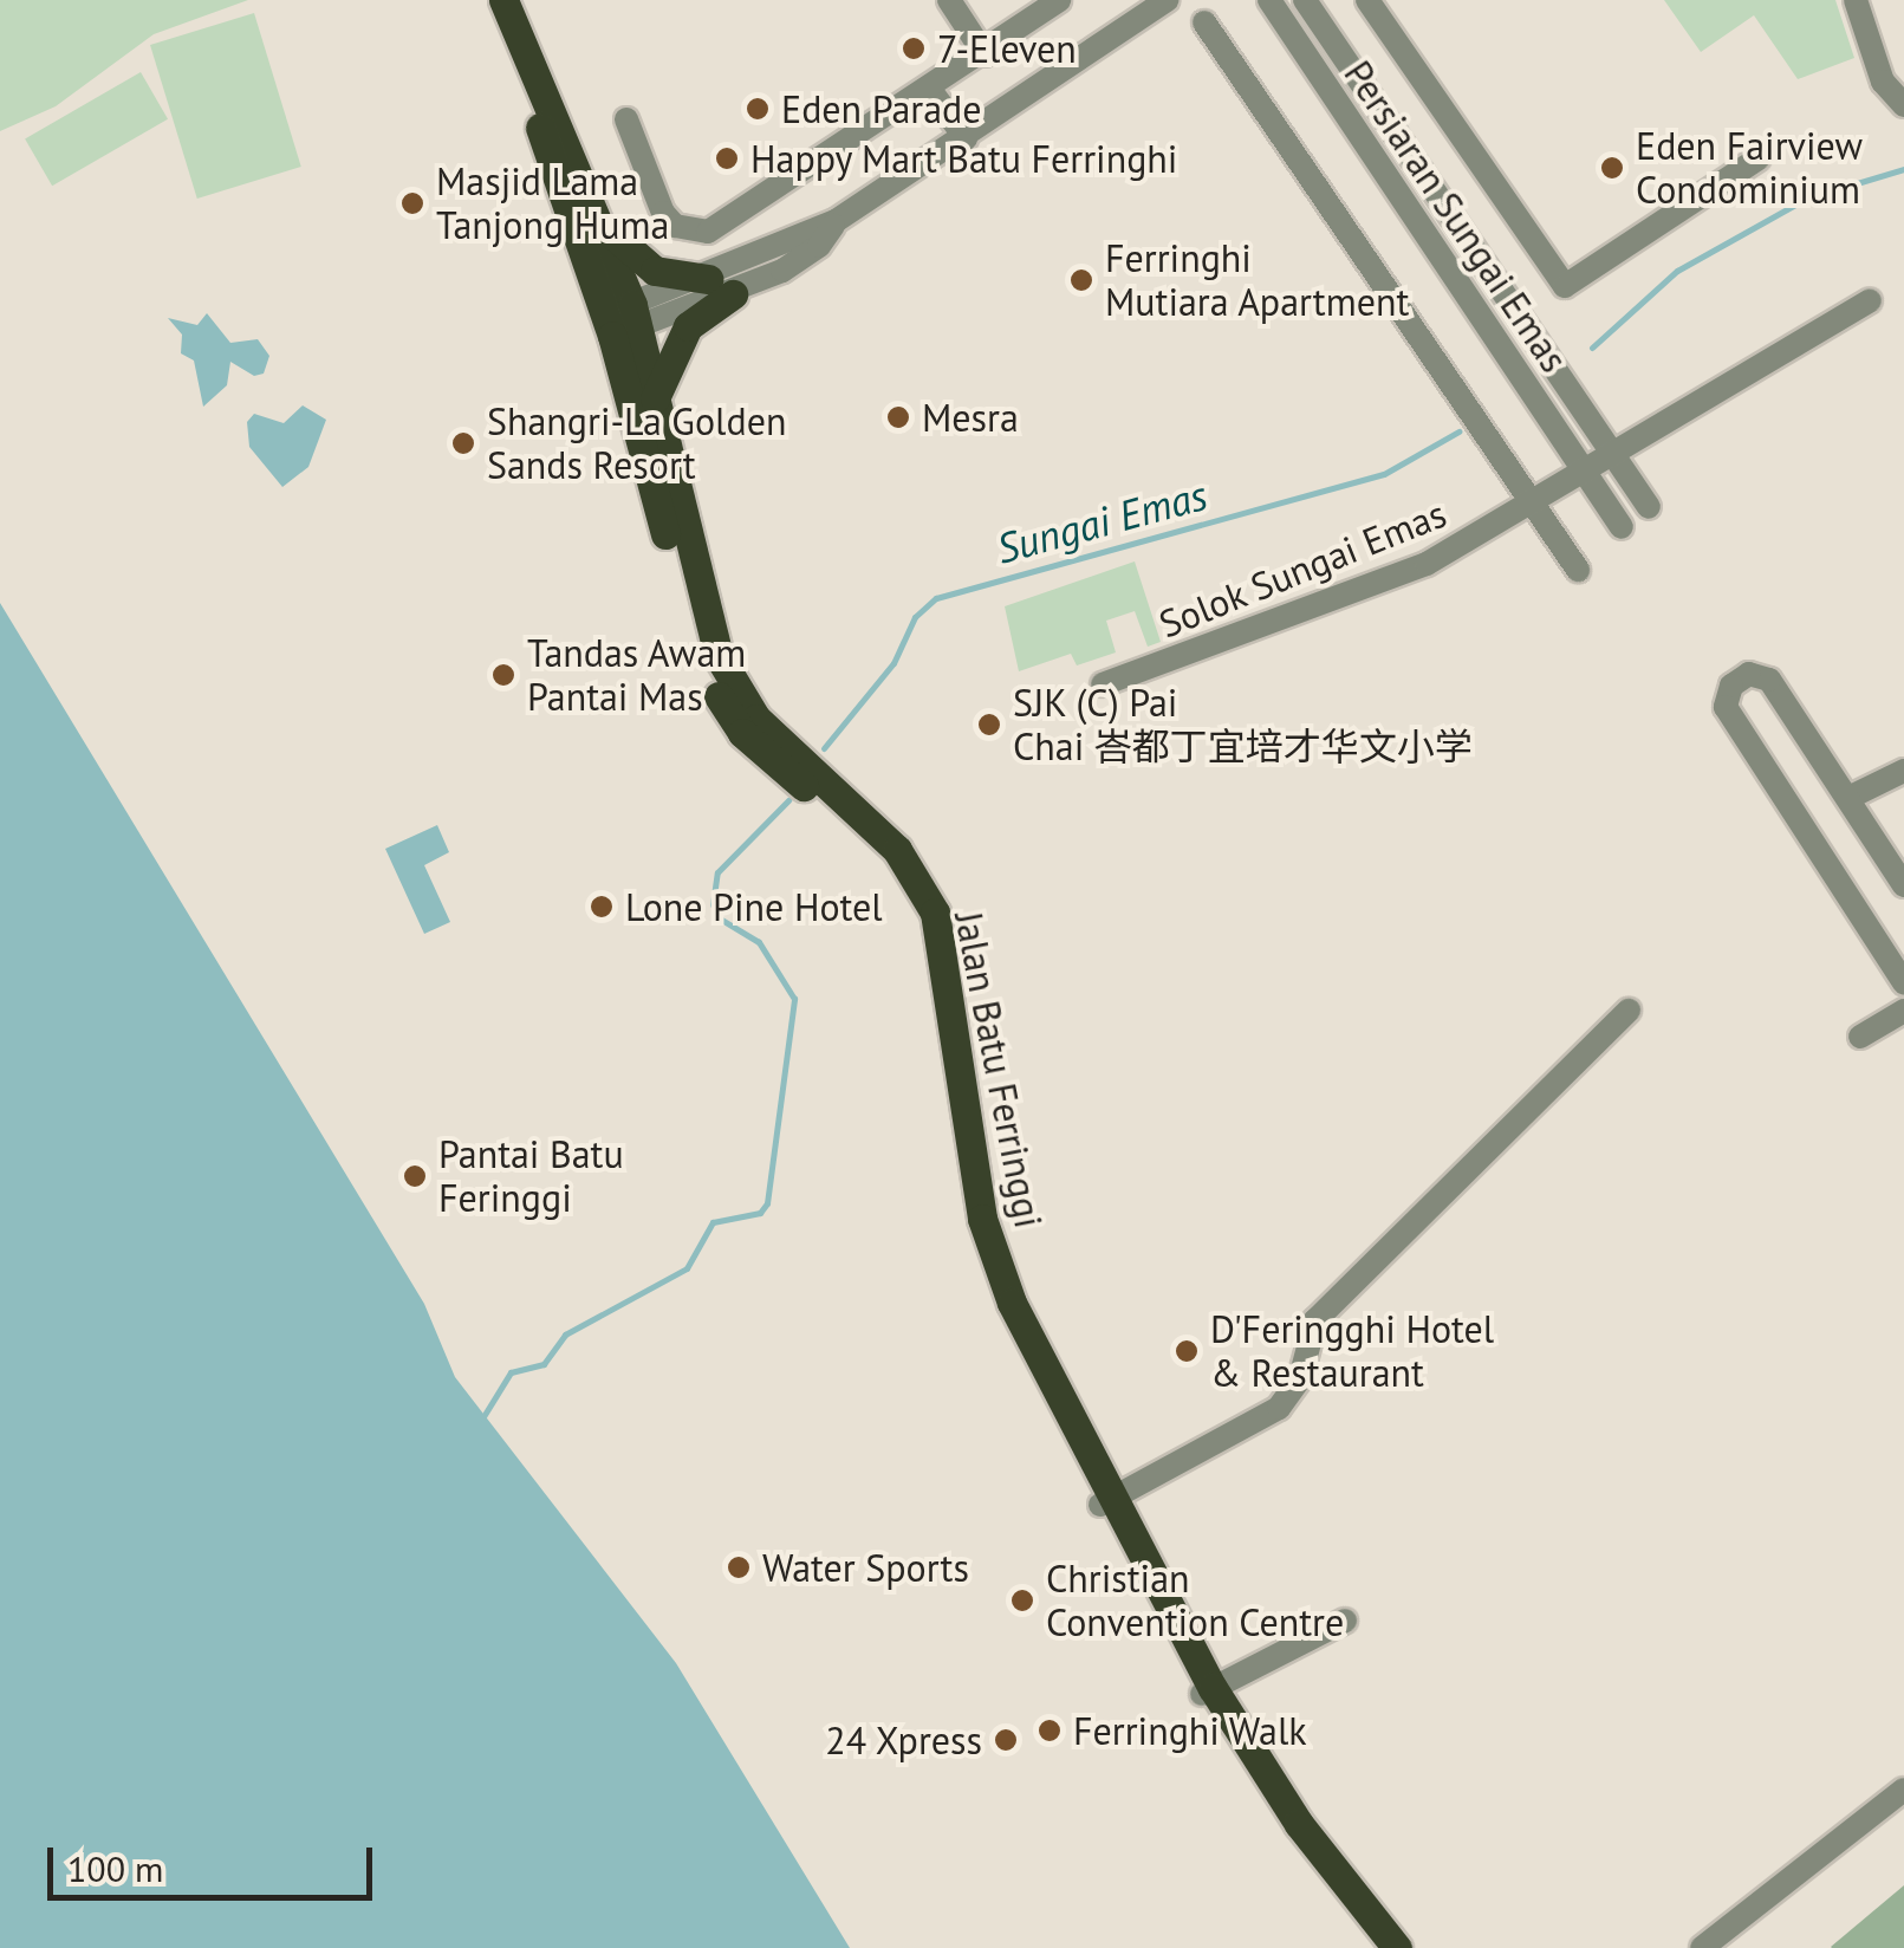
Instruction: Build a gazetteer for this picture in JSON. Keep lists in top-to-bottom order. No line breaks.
{"streets":{"main road":["Jalan Batu Ferringgi"],"street":["Persiaran Sungai Emas","Solok Sungai Emas"]},"crossings":[["Persiaran Sungai Emas","Solok Sungai Emas"]],"water":["Sungai Emas"],"places":["7-Eleven","Eden Parade","Happy Mart Batu Ferringhi","Eden Fairview Condominium","Masjid Lama Tanjong Huma","Ferringhi Mutiara Apartment","Mesra","Shangri-La Golden Sands Resort","Tandas Awam Pantai Mas","SJK (C) Pai Chai 峇都丁宜培才华文小学","Lone Pine Hotel","Pantai Batu Feringgi","D'Feringghi Hotel & Restaurant","Water Sports","Christian Convention Centre","Ferringhi Walk","24 Xpress"],"scale_bar":"100 m"}
